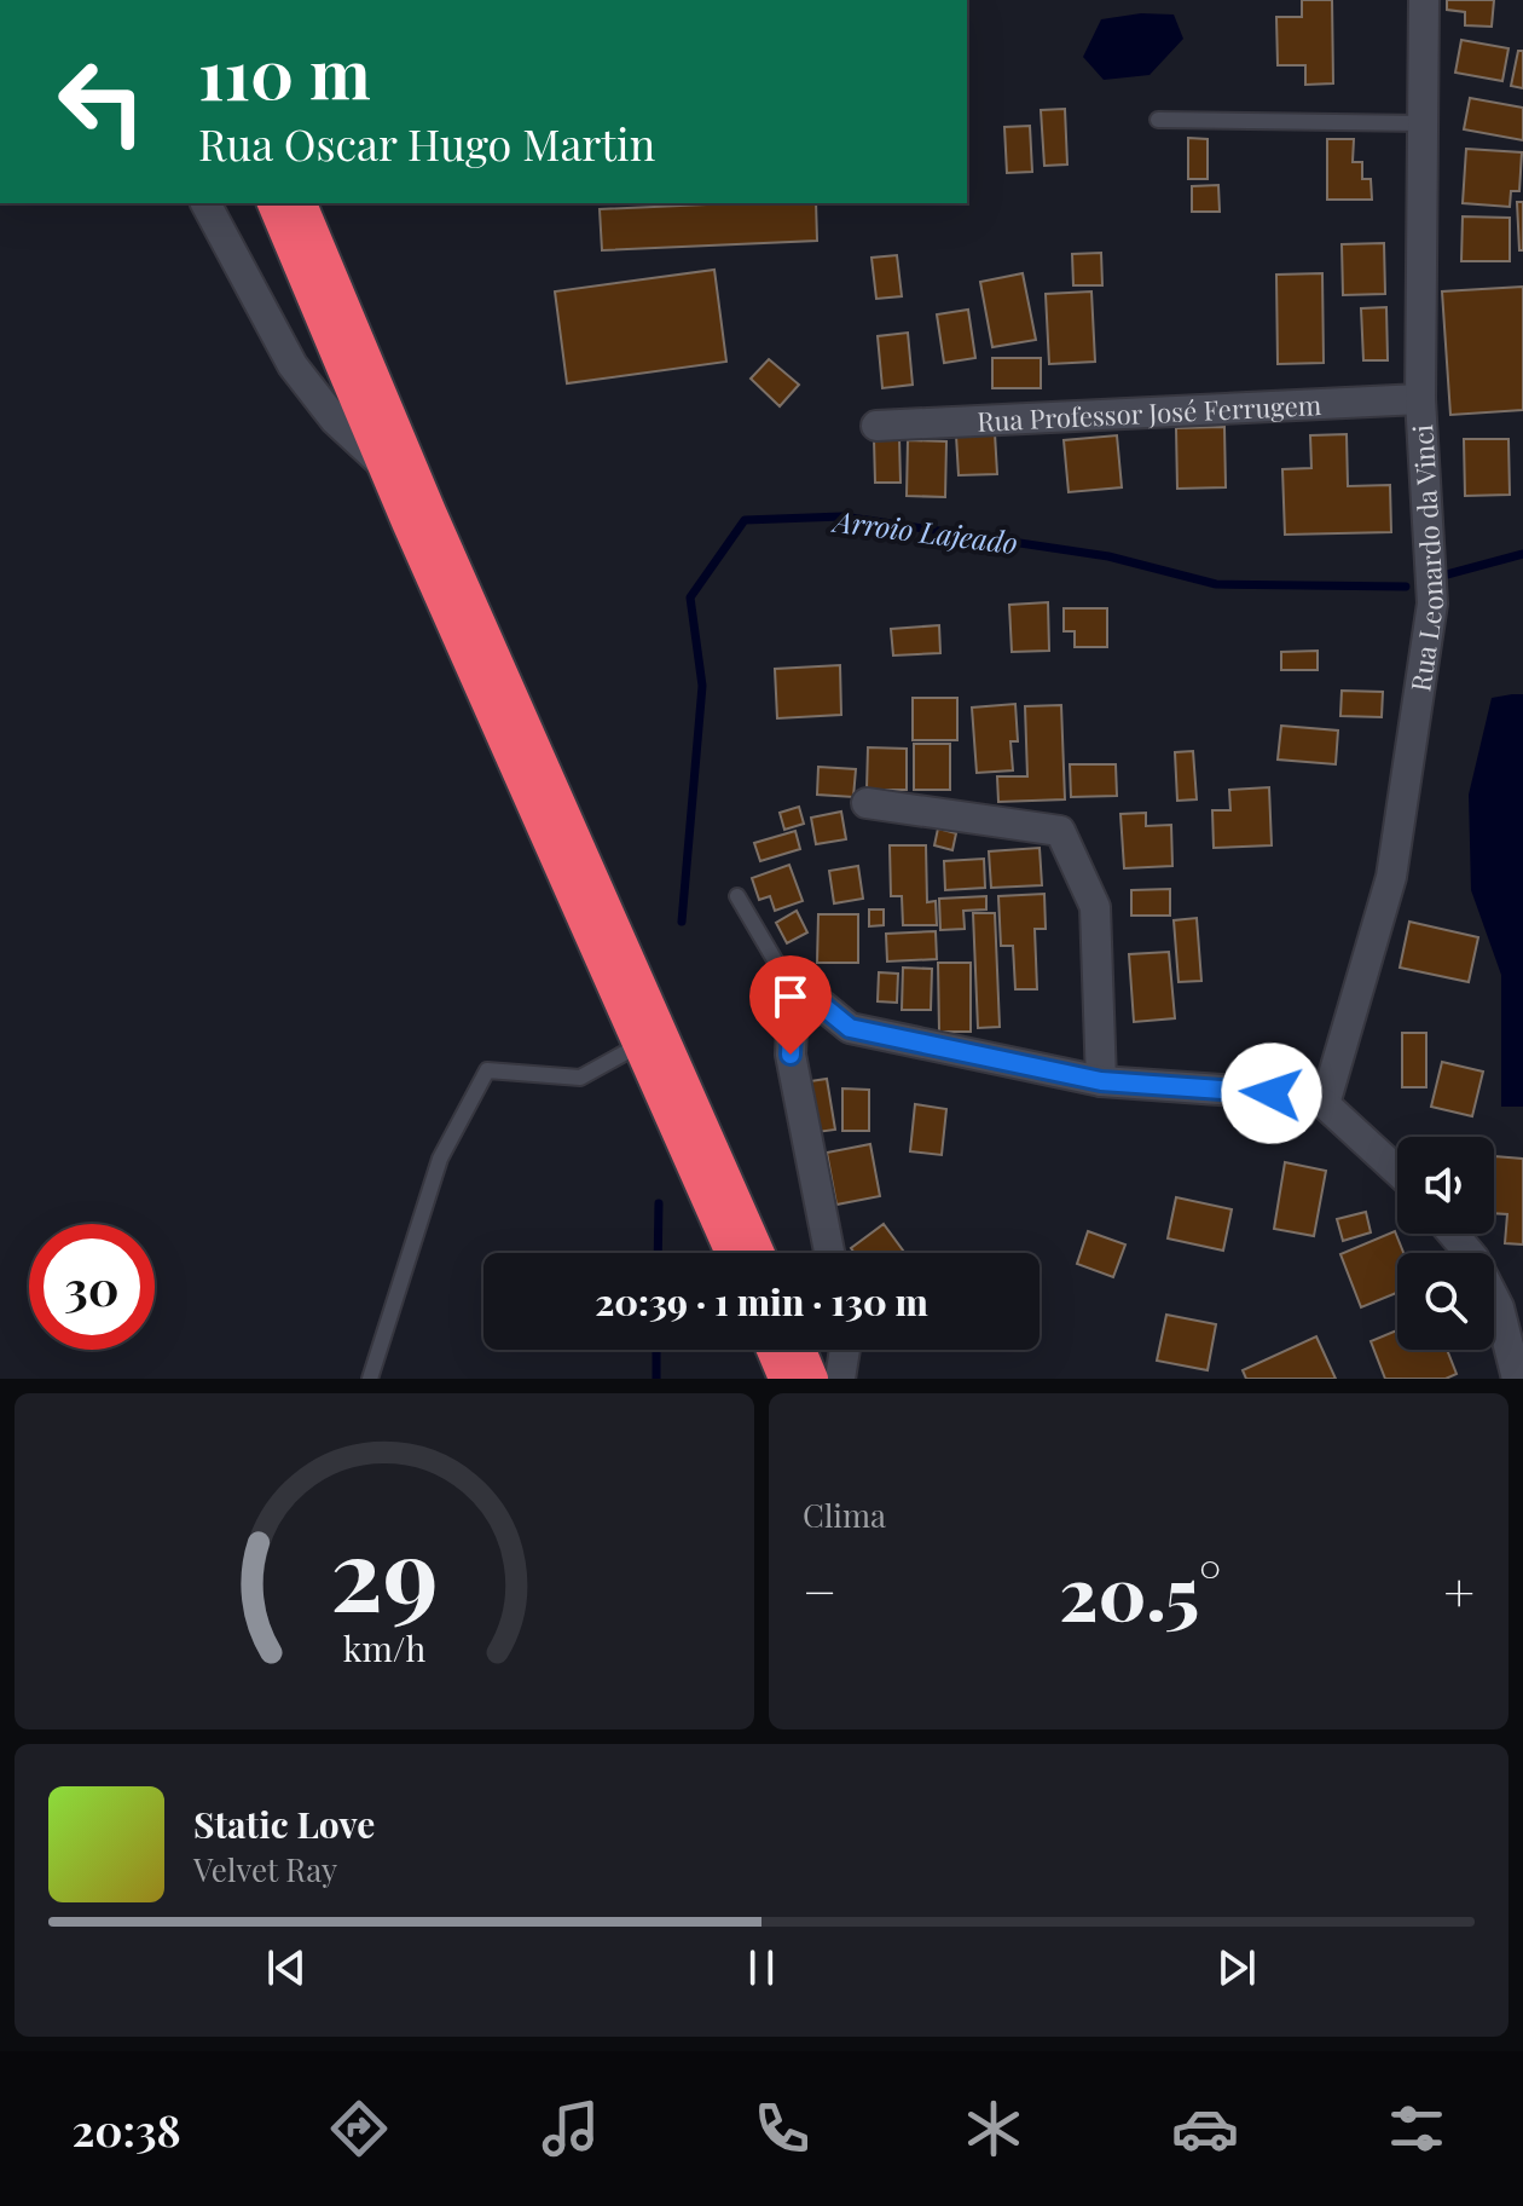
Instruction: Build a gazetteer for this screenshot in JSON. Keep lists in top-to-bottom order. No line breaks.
{"streets":{"street":["Rua Professor José Ferrugem","Rua Leonardo da Vinci"]},"crossings":[["Rua Professor José Ferrugem","Rua Leonardo da Vinci"]],"water":["Arroio Lajeado"],"page":{"turn":["110 m","Rua Oscar Hugo Martin"],"limit":"30","trip":"20:39 · 1 min · 130 m","tile":"Clima","heat":["−","20.5°","+"],"song":["Static Love","Velvet Ray"],"tabs":"20:38","gauge":["29","km/h"]}}
